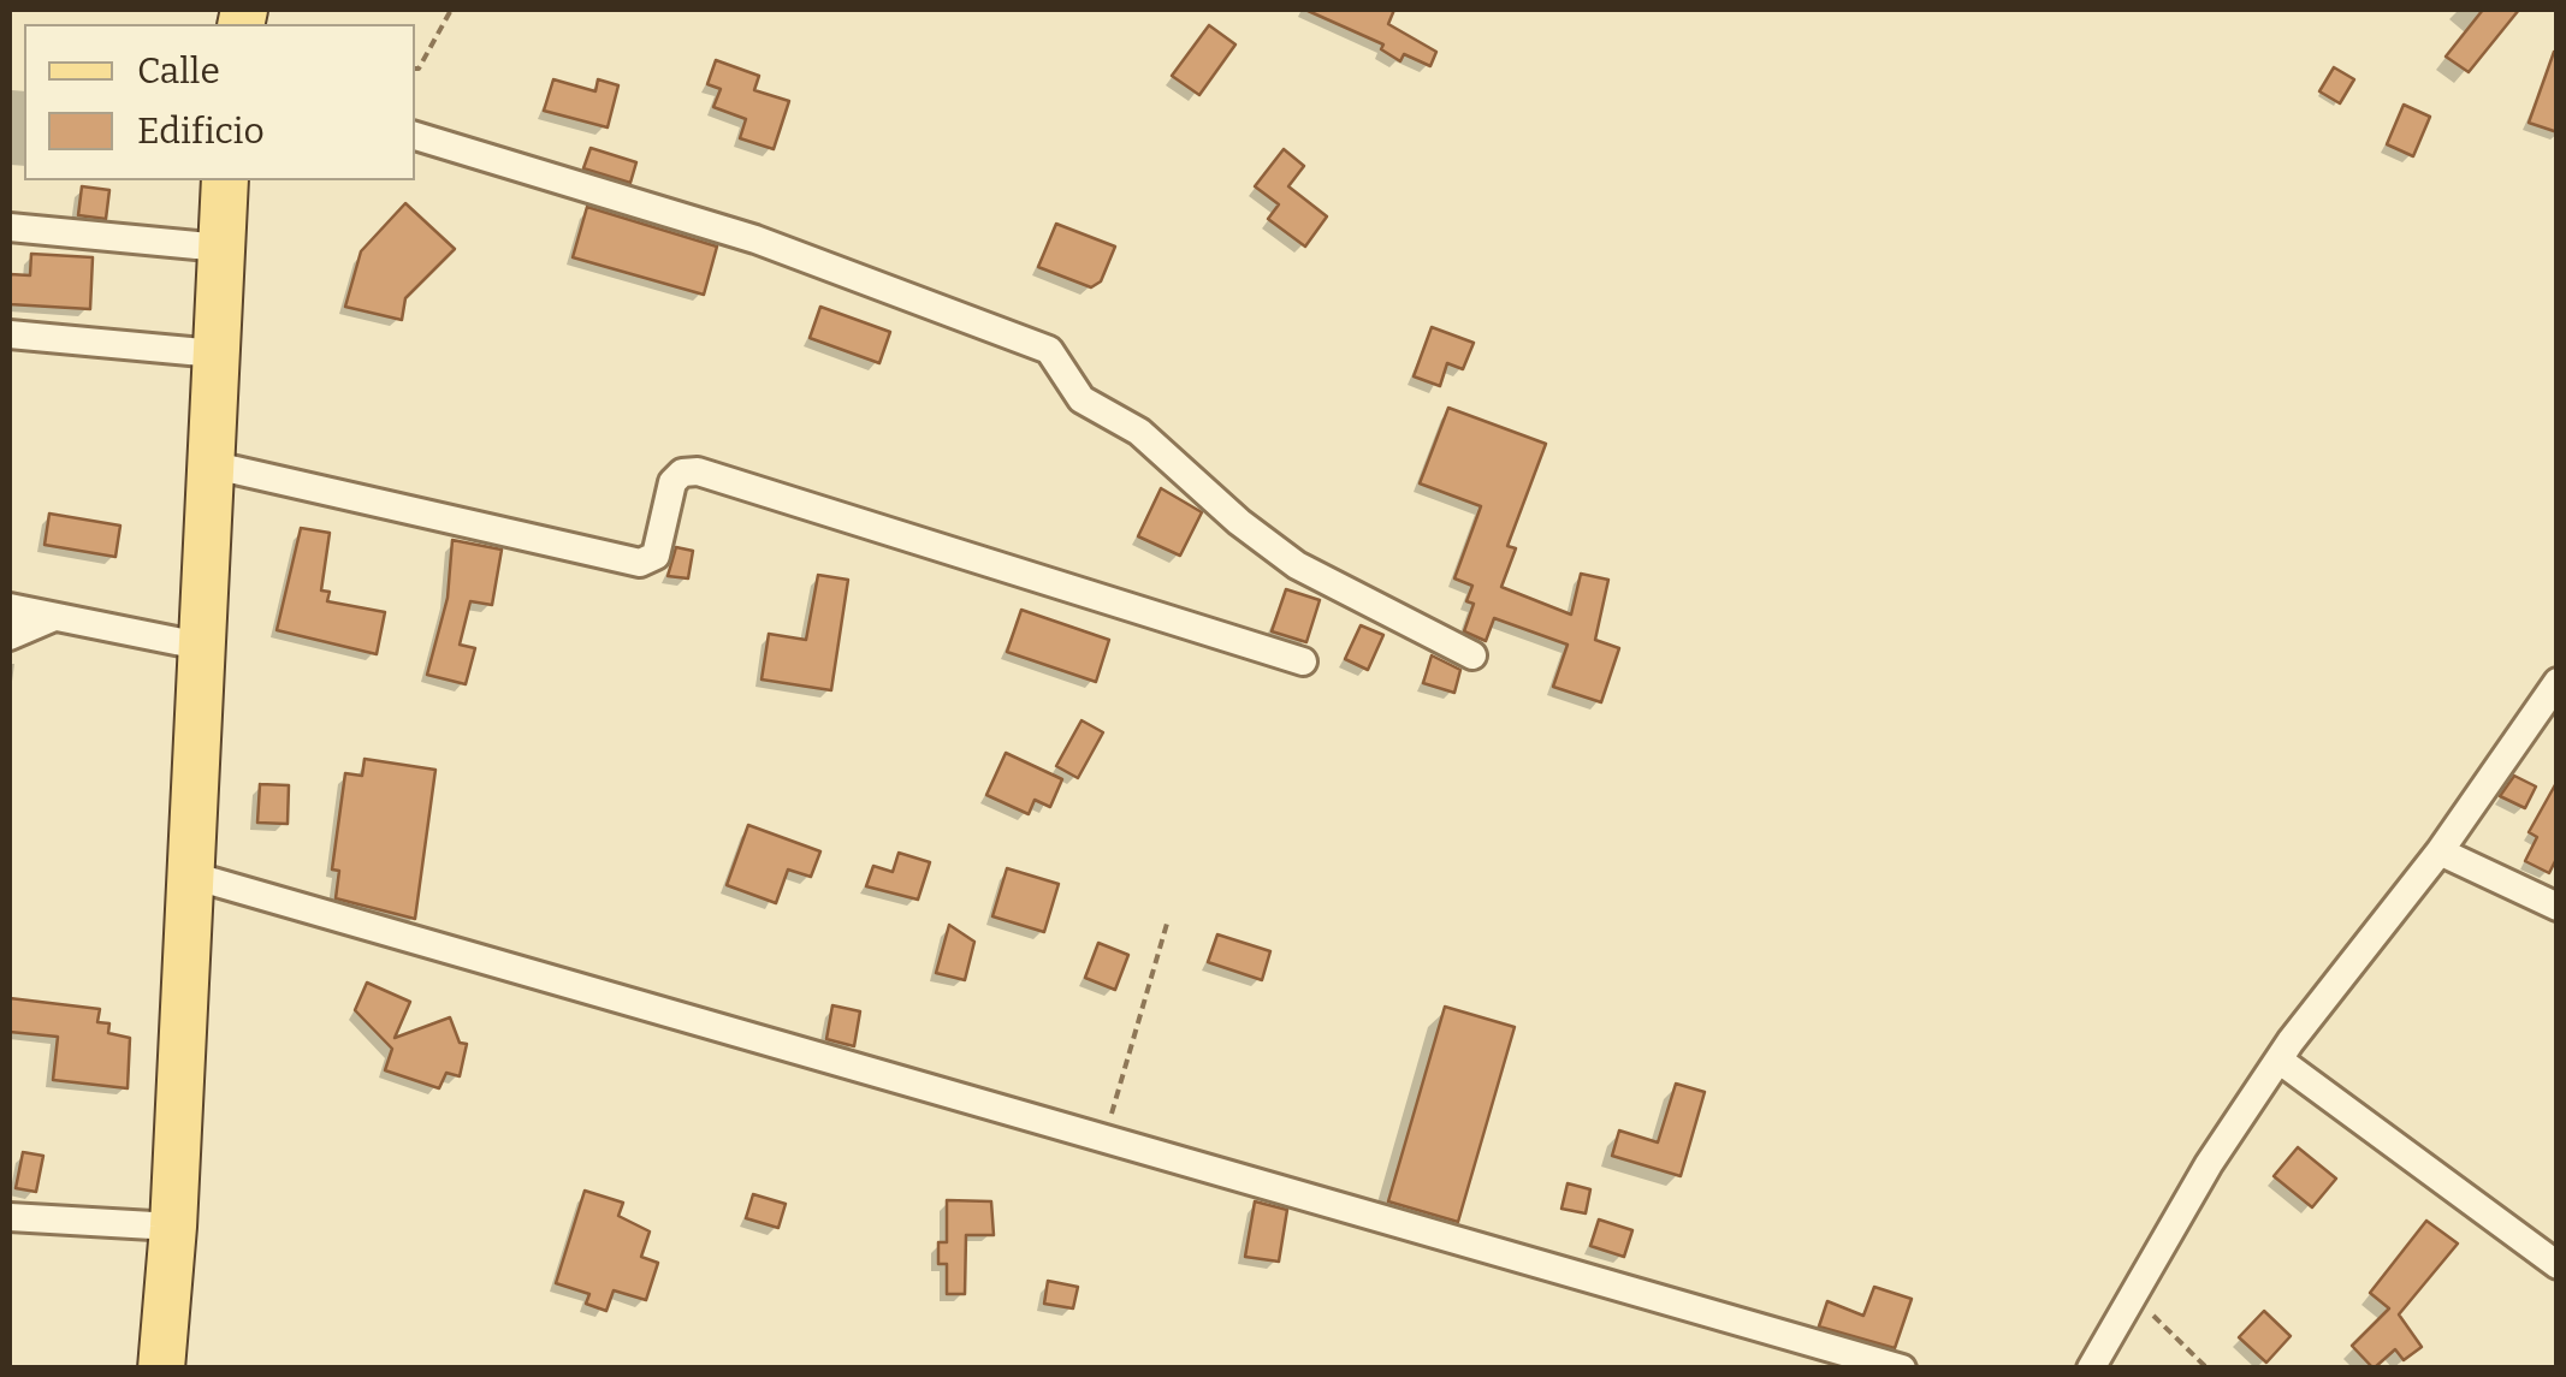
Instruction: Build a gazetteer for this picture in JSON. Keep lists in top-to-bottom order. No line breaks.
{"legend":["Calle","Edificio"]}
